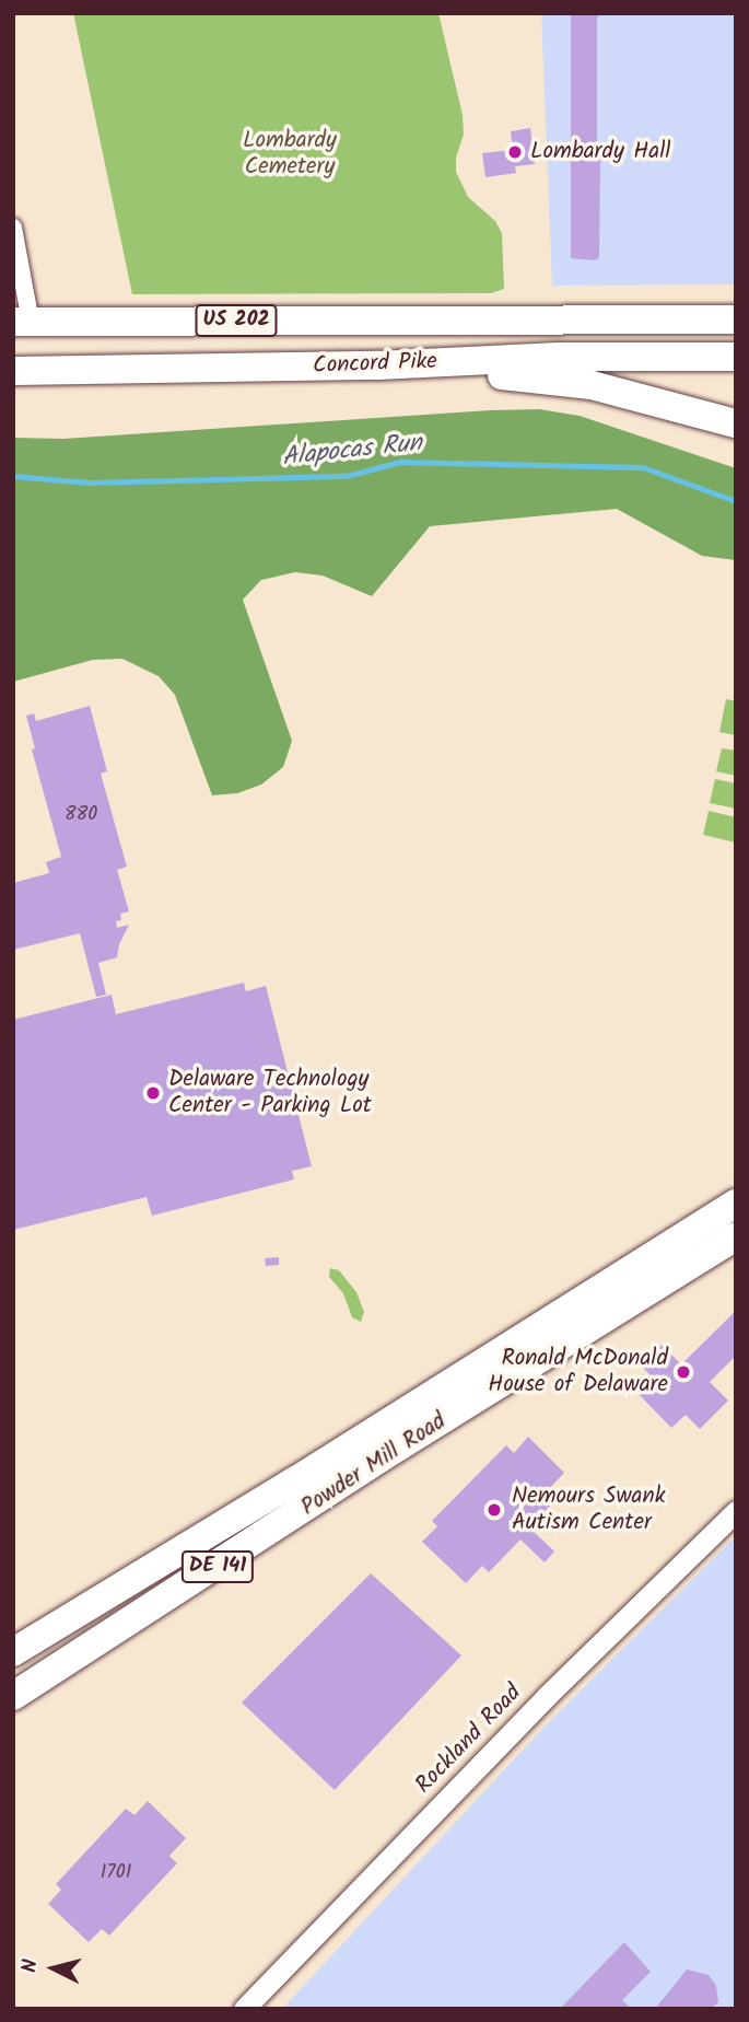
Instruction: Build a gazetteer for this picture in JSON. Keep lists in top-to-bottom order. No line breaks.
{"streets":{"highway":["US 202","Concord Pike","Powder Mill Road","DE 141"],"street":["Rockland Road"]},"water":["Alapocas Run"],"parks":["Lombardy Cemetery"],"places":["Lombardy Hall","Delaware Technology Center - Parking Lot","Ronald McDonald House of Delaware","Nemours Swank Autism Center"],"house_numbers":["880","1701"],"north":"left"}
